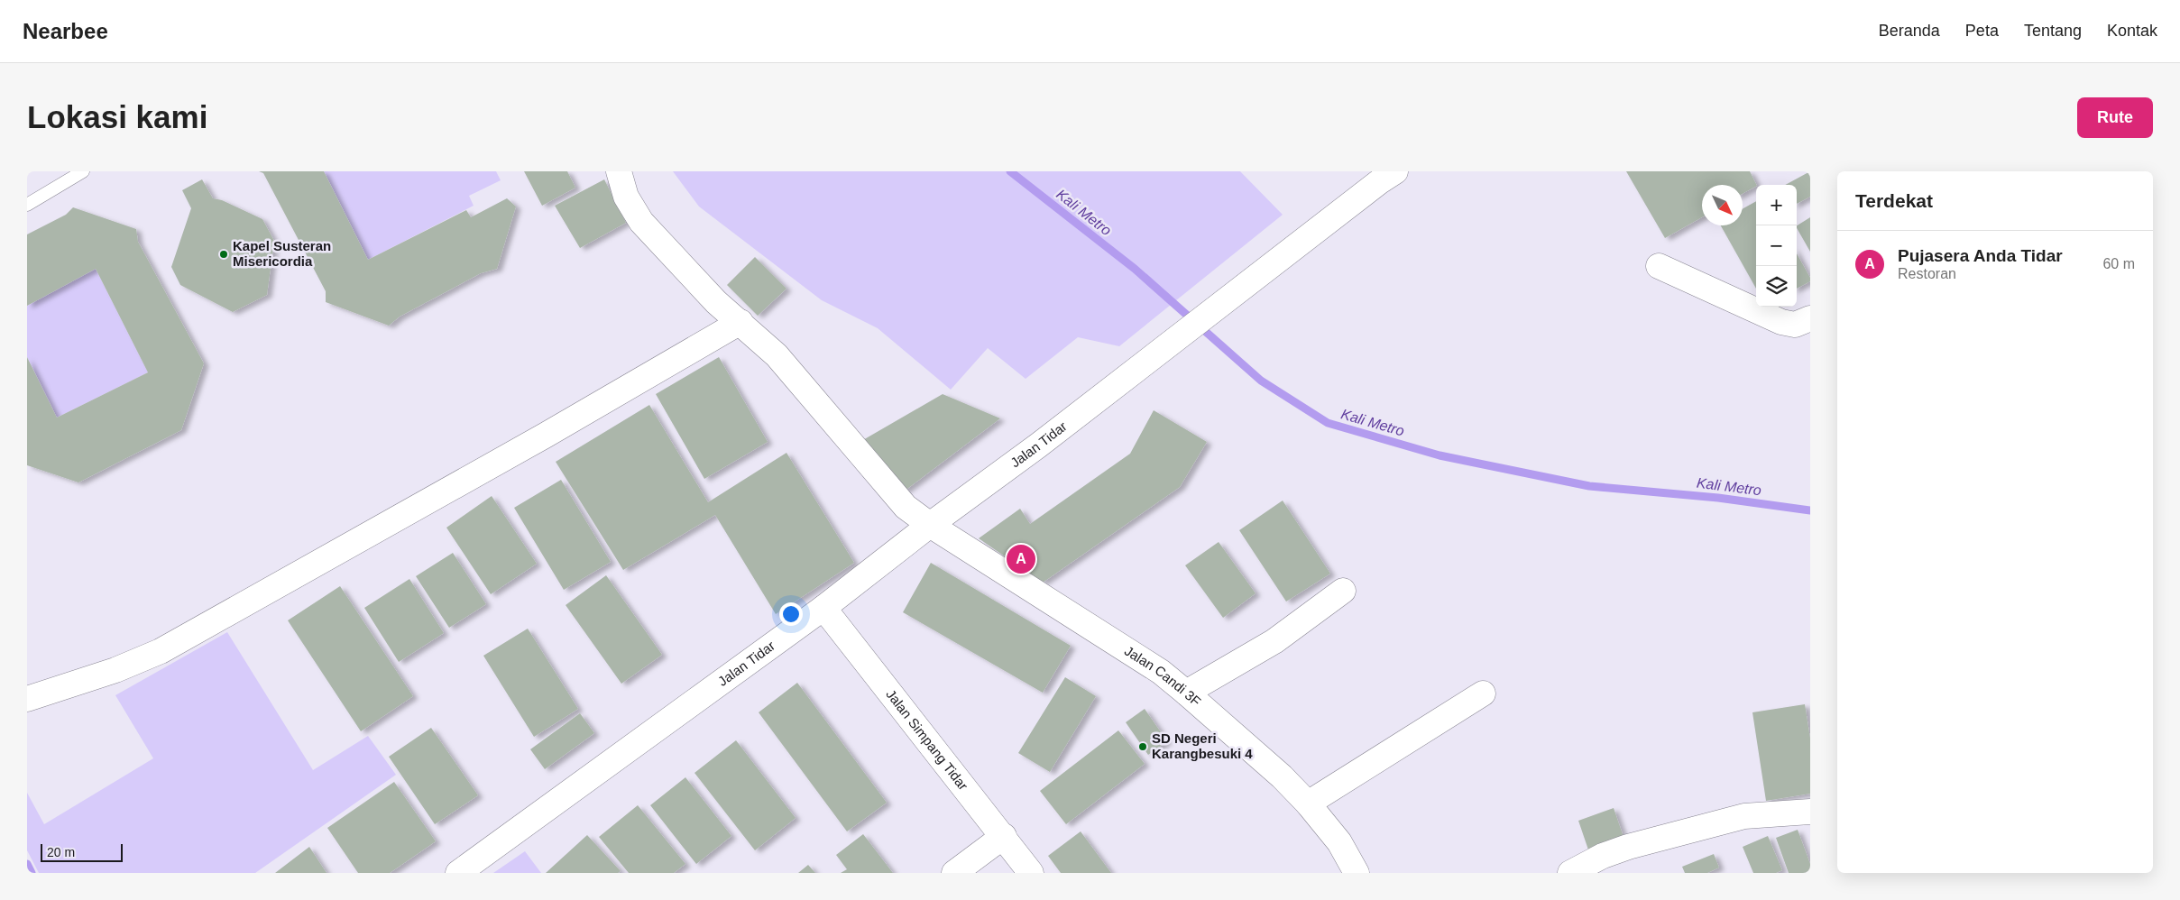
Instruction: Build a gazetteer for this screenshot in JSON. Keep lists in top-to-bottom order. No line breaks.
{"streets":{"street":["Jalan Tidar","Jalan Candi 3F","Jalan Simpang Tidar"]},"crossings":[["Jalan Tidar","Jalan Candi 3F"],["Jalan Tidar","Jalan Simpang Tidar"]],"water":["Kali Metro"],"places":["Kapel Susteran Misericordia","SD Negeri Karangbesuki 4"],"scale_bar":"20 m","north":"bottom right","page":{"header":"Nearbee","nav":["Beranda","Peta","Tentang","Kontak"],"buttons":"Rute","title":"Lokasi kami","heading":"Terdekat","map_buttons":["+","−"],"list":[{"mark":"A","name":"Pujasera Anda Tidar","note":"Restoran","value":"60 m"}],"pins":"A","scale":"20 m"}}
